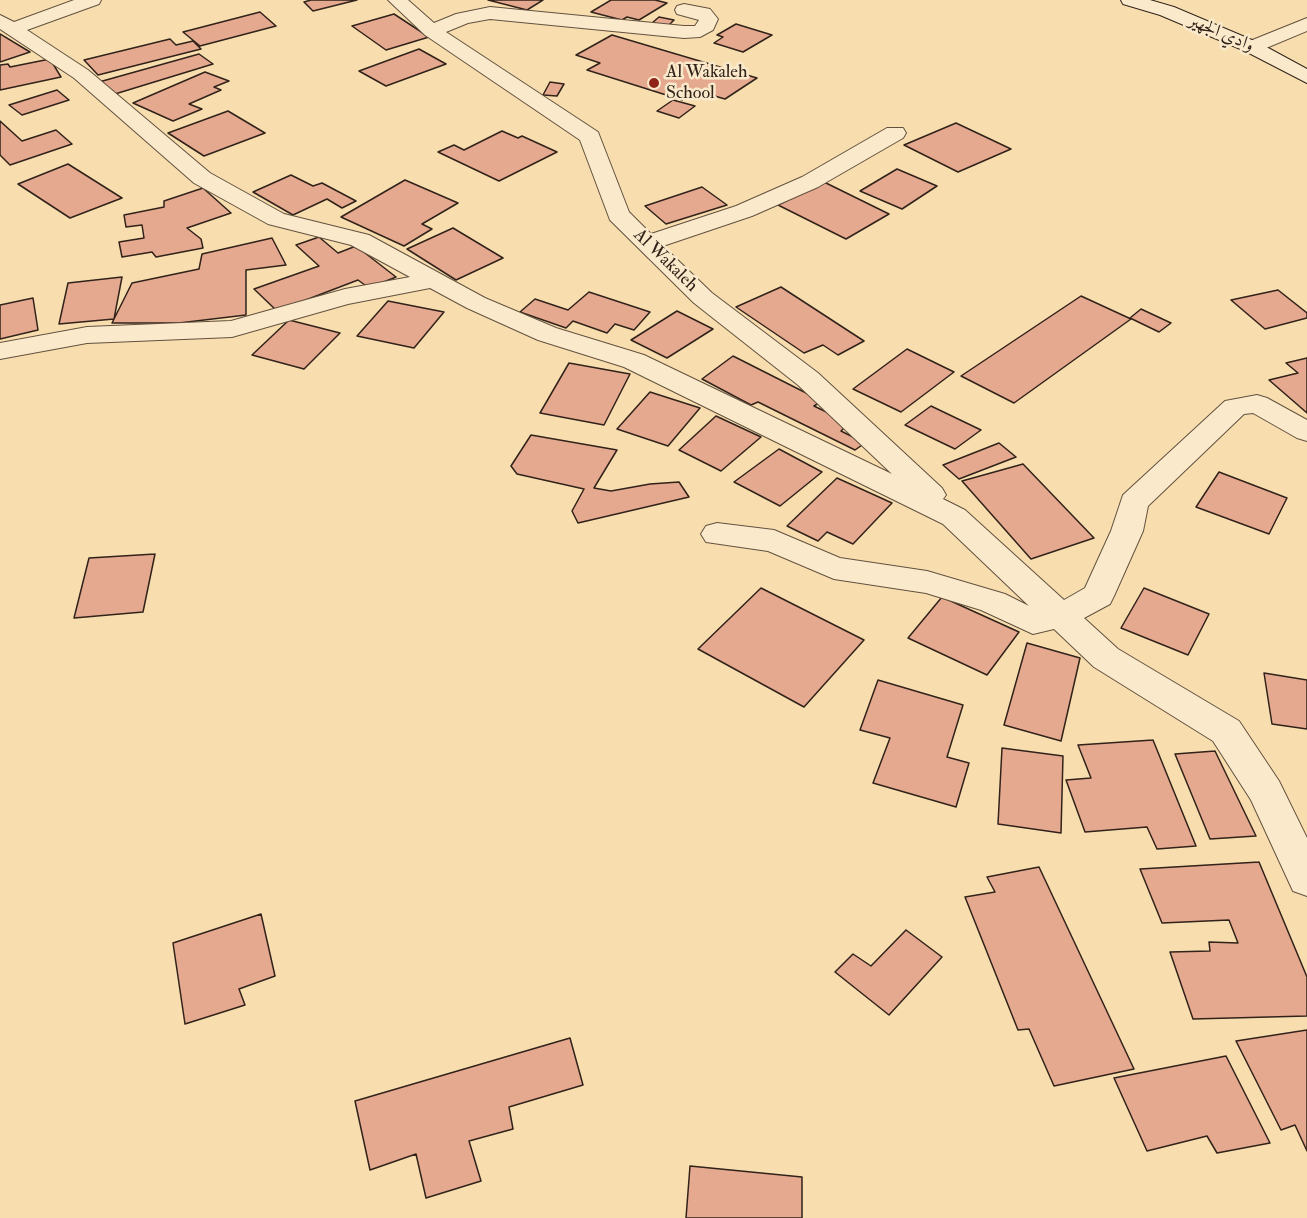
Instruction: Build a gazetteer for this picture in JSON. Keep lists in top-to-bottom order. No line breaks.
{"streets":{"street":["وادي الجهير","Al Wakaleh"]},"places":["Al Wakaleh School"]}
